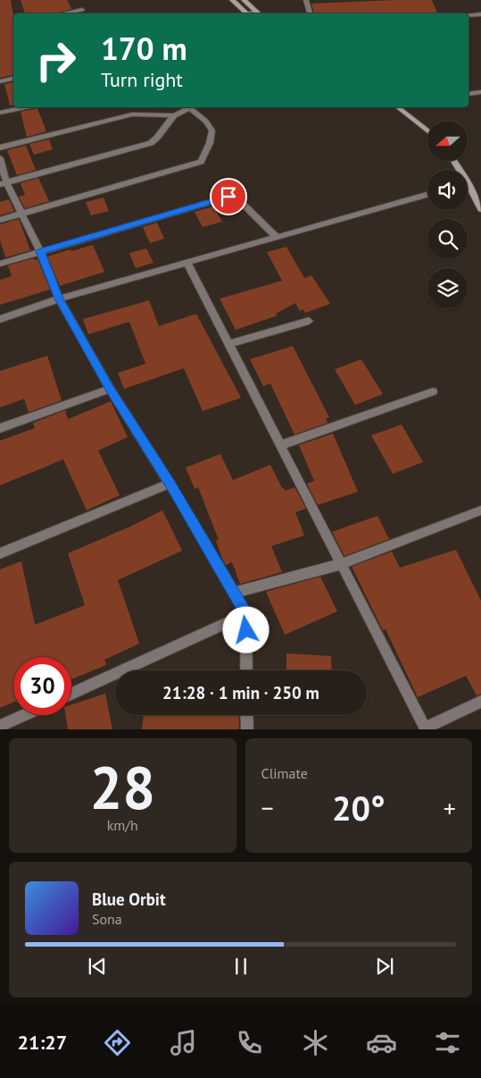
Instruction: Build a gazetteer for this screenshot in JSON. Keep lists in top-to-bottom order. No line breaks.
{"north":"left","page":{"turn":["170 m","Turn right"],"limit":"30","trip":"21:28 · 1 min · 250 m","tile":[["28","km/h"],"Climate"],"heat":["−","20°","+"],"song":["Blue Orbit","Sona"],"tabs":"21:27"}}
